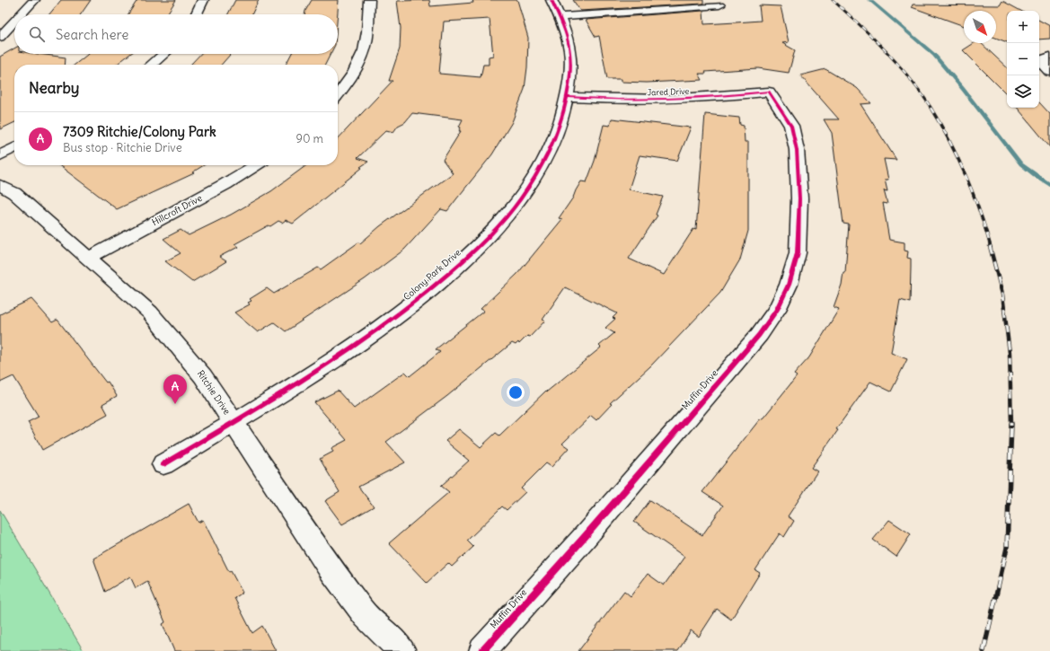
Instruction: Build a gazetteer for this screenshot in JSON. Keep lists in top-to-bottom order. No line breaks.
{"streets":{"street":["Jared Drive","Hillcroft Drive","Colony Park Drive","Muffin Drive","Ritchie Drive"]},"crossings":[["Jared Drive","Colony Park Drive"],["Jared Drive","Muffin Drive"],["Hillcroft Drive","Ritchie Drive"],["Colony Park Drive","Ritchie Drive"]],"north":"bottom right","page":{"map_buttons":["+","−"],"search":"Search here","heading":"Nearby","list":[{"mark":"A","name":"7309 Ritchie/Colony Park","note":"Bus stop · Ritchie Drive","value":"90 m"}],"pins":"A"}}
